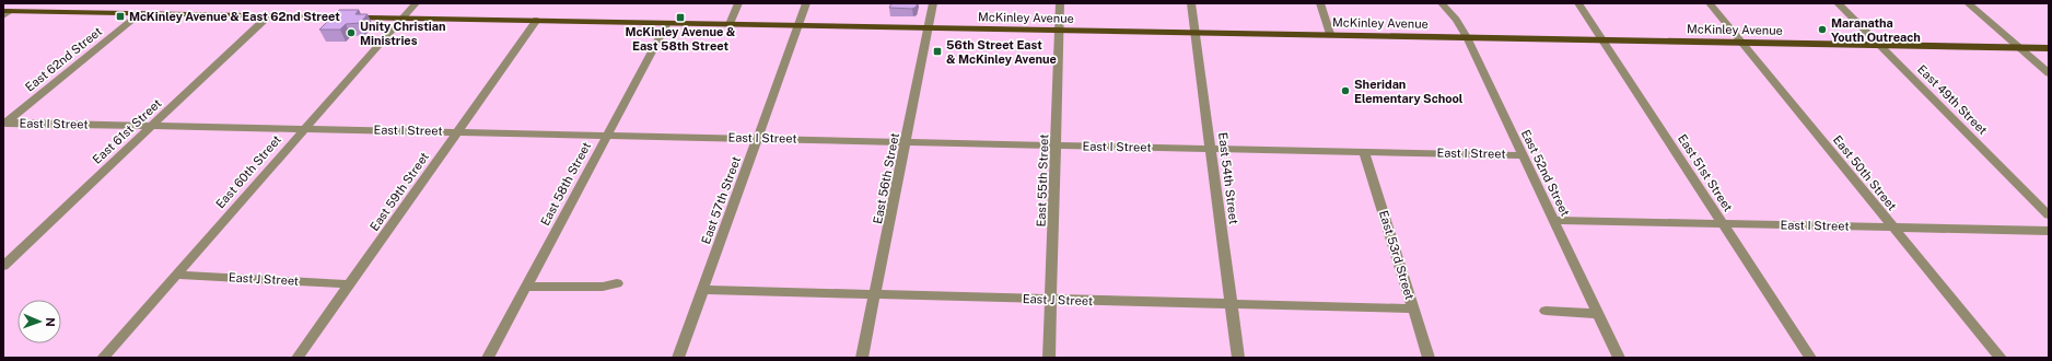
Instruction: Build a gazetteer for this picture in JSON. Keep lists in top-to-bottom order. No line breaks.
{"streets":{"main road":["McKinley Avenue"],"street":["East 62nd Street","East 49th Street","East I Street","East 61st Street","East 60th Street","East 52nd Street","East 51st Street","East 50th Street","East 56th Street","East 54th Street","East 55th Street","East 58th Street","East 59th Street","East 57th Street","East 53rd Street","East J Street"]},"crossings":[["McKinley Avenue","East 62nd Street"],["McKinley Avenue","East 49th Street"],["McKinley Avenue","East 61st Street"],["McKinley Avenue","East 60th Street"],["McKinley Avenue","East 52nd Street"],["McKinley Avenue","East 51st Street"],["McKinley Avenue","East 50th Street"],["McKinley Avenue","East 56th Street"],["McKinley Avenue","East 54th Street"],["McKinley Avenue","East 55th Street"],["McKinley Avenue","East 58th Street"],["McKinley Avenue","East 59th Street"],["McKinley Avenue","East 57th Street"],["East 62nd Street","East I Street"],["East I Street","East 61st Street"],["East I Street","East 60th Street"],["East I Street","East 52nd Street"],["East I Street","East 51st Street"],["East I Street","East 50th Street"],["East I Street","East 56th Street"],["East I Street","East 54th Street"],["East I Street","East 55th Street"],["East I Street","East 58th Street"],["East I Street","East 59th Street"],["East I Street","East 57th Street"],["East I Street","East 53rd Street"],["East 60th Street","East J Street"],["East 56th Street","East J Street"],["East 54th Street","East J Street"],["East 55th Street","East J Street"],["East 59th Street","East J Street"],["East 57th Street","East J Street"],["East 53rd Street","East J Street"]],"places":{"transit":["McKinley Avenue & East 62nd Street","McKinley Avenue & East 58th Street","56th Street East & McKinley Avenue"],"other":["Maranatha Youth Outreach","Unity Christian Ministries","Sheridan Elementary School"]},"north":"right"}
